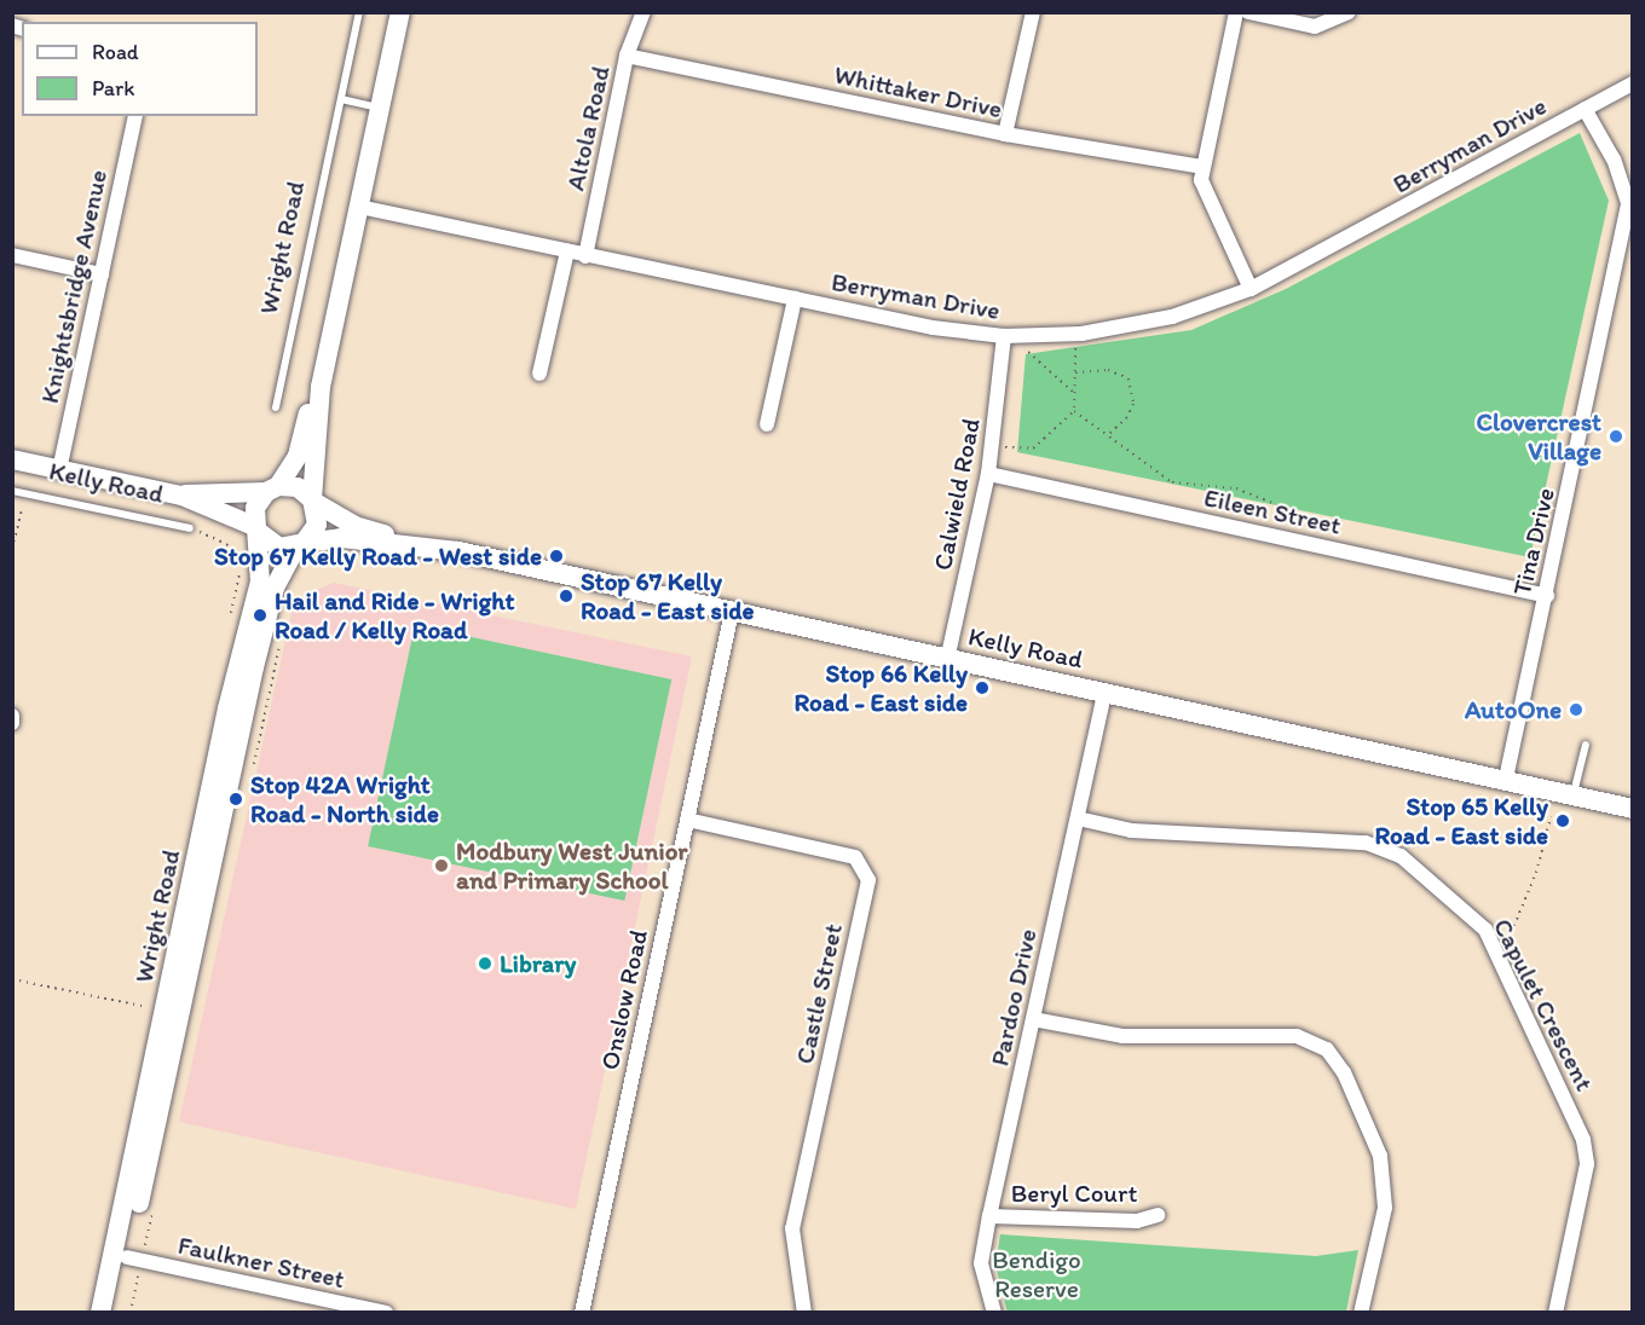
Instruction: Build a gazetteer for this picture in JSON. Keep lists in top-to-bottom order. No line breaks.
{"streets":{"main road":["Wright Road","Kelly Road"],"street":["Whittaker Drive","Altola Road","Berryman Drive","Knightsbridge Avenue","Calwield Road","Eileen Street","Tina Drive","Castle Street","Pardoo Drive","Onslow Road","Capulet Crescent","Beryl Court","Faulkner Street"]},"crossings":[["Whittaker Drive","Altola Road"],["Altola Road","Berryman Drive"],["Berryman Drive","Calwield Road"],["Berryman Drive","Tina Drive"],["Wright Road","Kelly Road"],["Wright Road","Faulkner Street"],["Knightsbridge Avenue","Kelly Road"],["Kelly Road","Calwield Road"],["Kelly Road","Tina Drive"],["Kelly Road","Pardoo Drive"],["Kelly Road","Onslow Road"],["Calwield Road","Eileen Street"],["Eileen Street","Tina Drive"],["Castle Street","Onslow Road"],["Pardoo Drive","Capulet Crescent"],["Pardoo Drive","Beryl Court"]],"parks":["Bendigo Reserve"],"places":["Clovercrest Village","Stop 67 Kelly Road - West side","Stop 67 Kelly Road - East side","Hail and Ride - Wright Road / Kelly Road","Stop 66 Kelly Road - East side","AutoOne","Stop 42A Wright Road - North side","Stop 65 Kelly Road - East side","Modbury West Junior and Primary School","Library"],"legend":["Road","Park"]}
